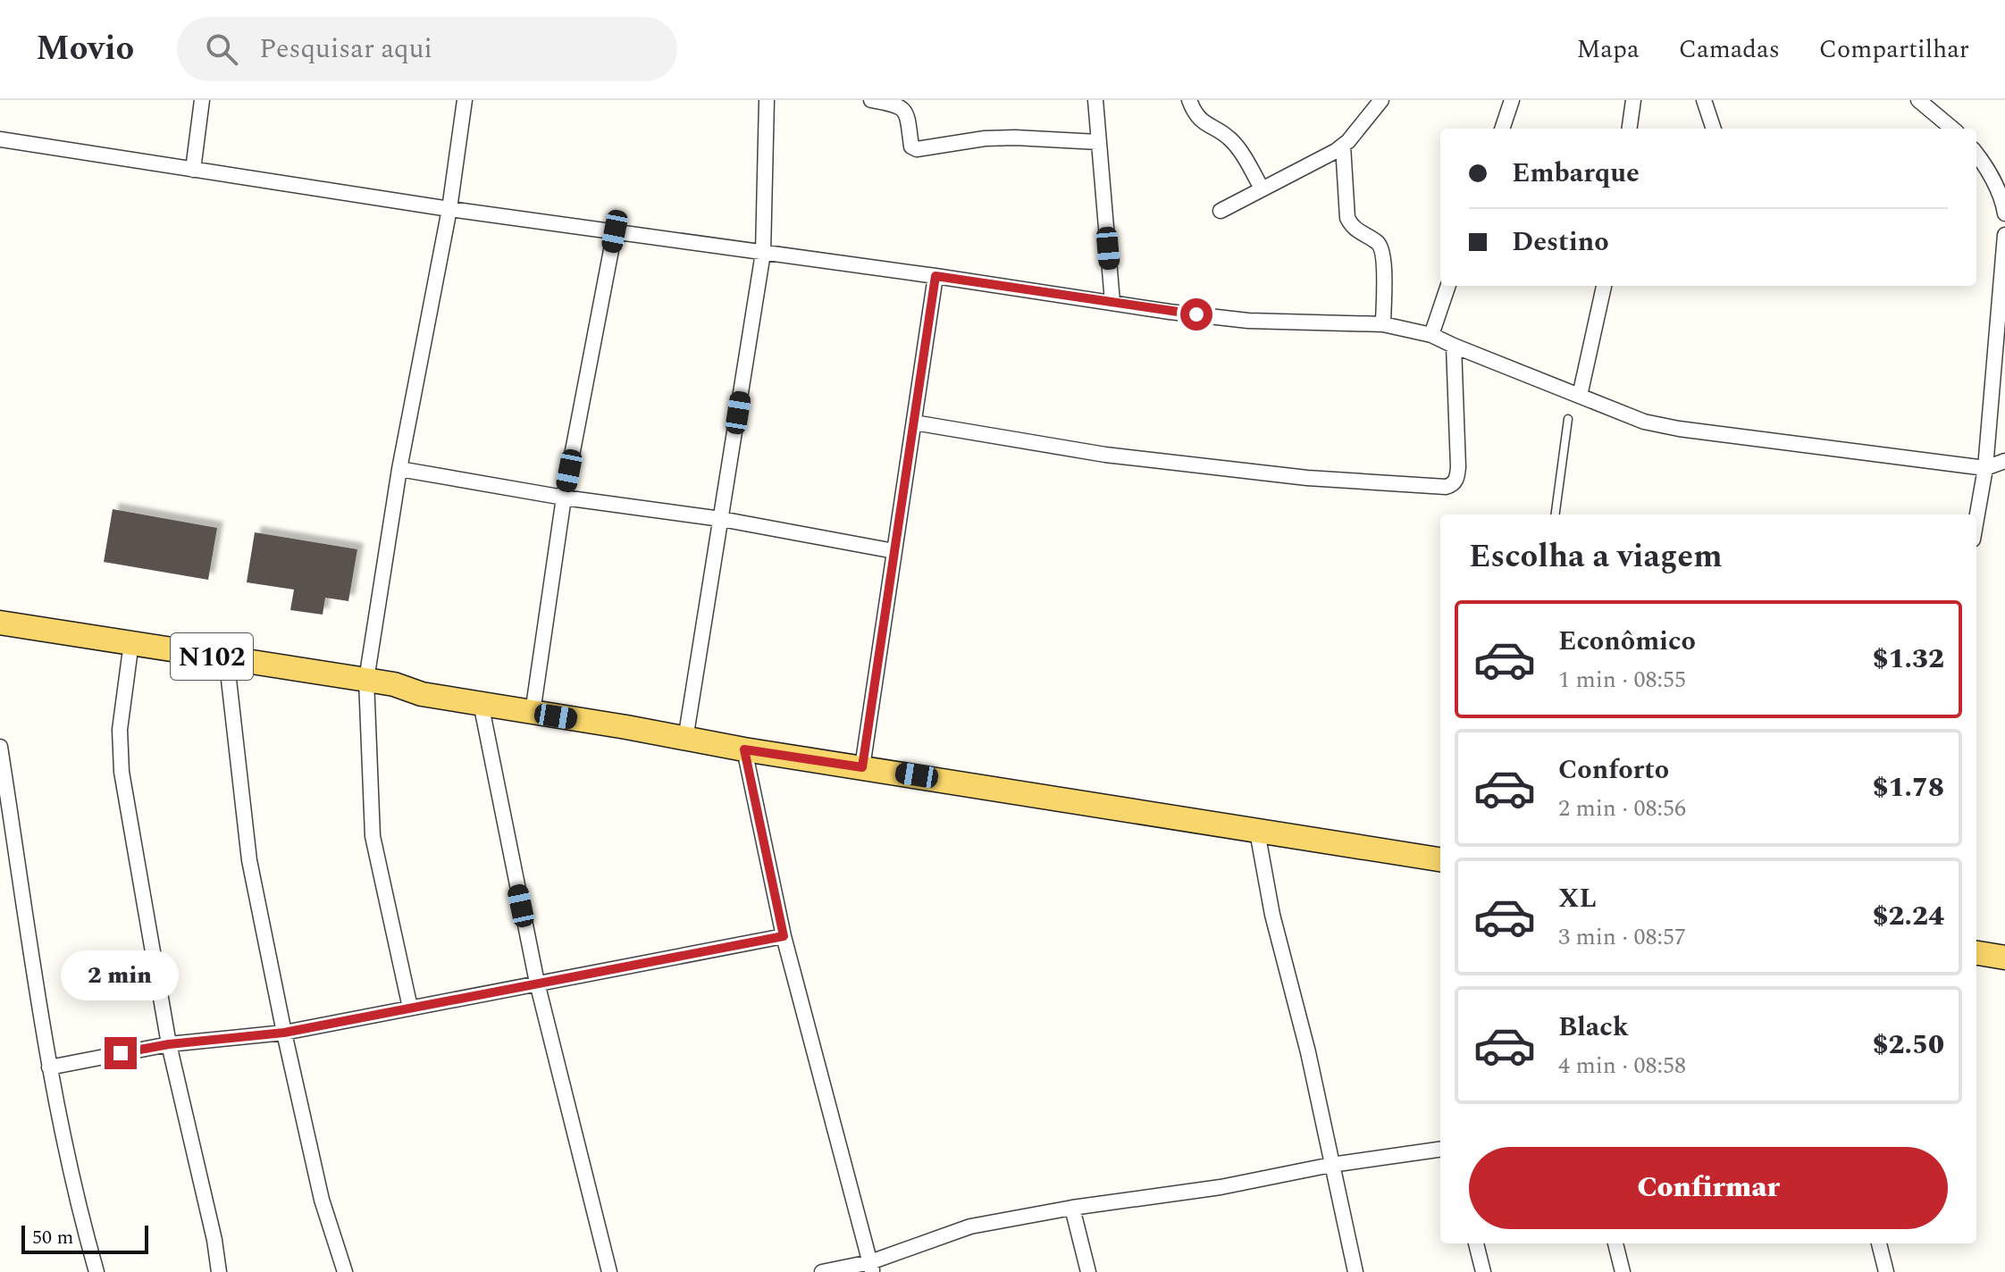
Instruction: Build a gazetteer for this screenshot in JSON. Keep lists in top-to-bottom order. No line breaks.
{"streets":{"main road":["N102"]},"scale_bar":"50 m","page":{"header":"Movio","search":"Pesquisar aqui","nav":["Mapa","Camadas","Compartilhar"],"banner":["Embarque","Destino"],"heading":"Escolha a viagem","list":[{"name":"Econômico","note":"1 min · 08:55","value":"$1.32"},{"name":"Conforto","note":"2 min · 08:56","value":"$1.78"},{"name":"XL","note":"3 min · 08:57","value":"$2.24"},{"name":"Black","note":"4 min · 08:58","value":"$2.50"}],"bubble":"2 min","buttons":"Confirmar","scale":"50 m"}}
